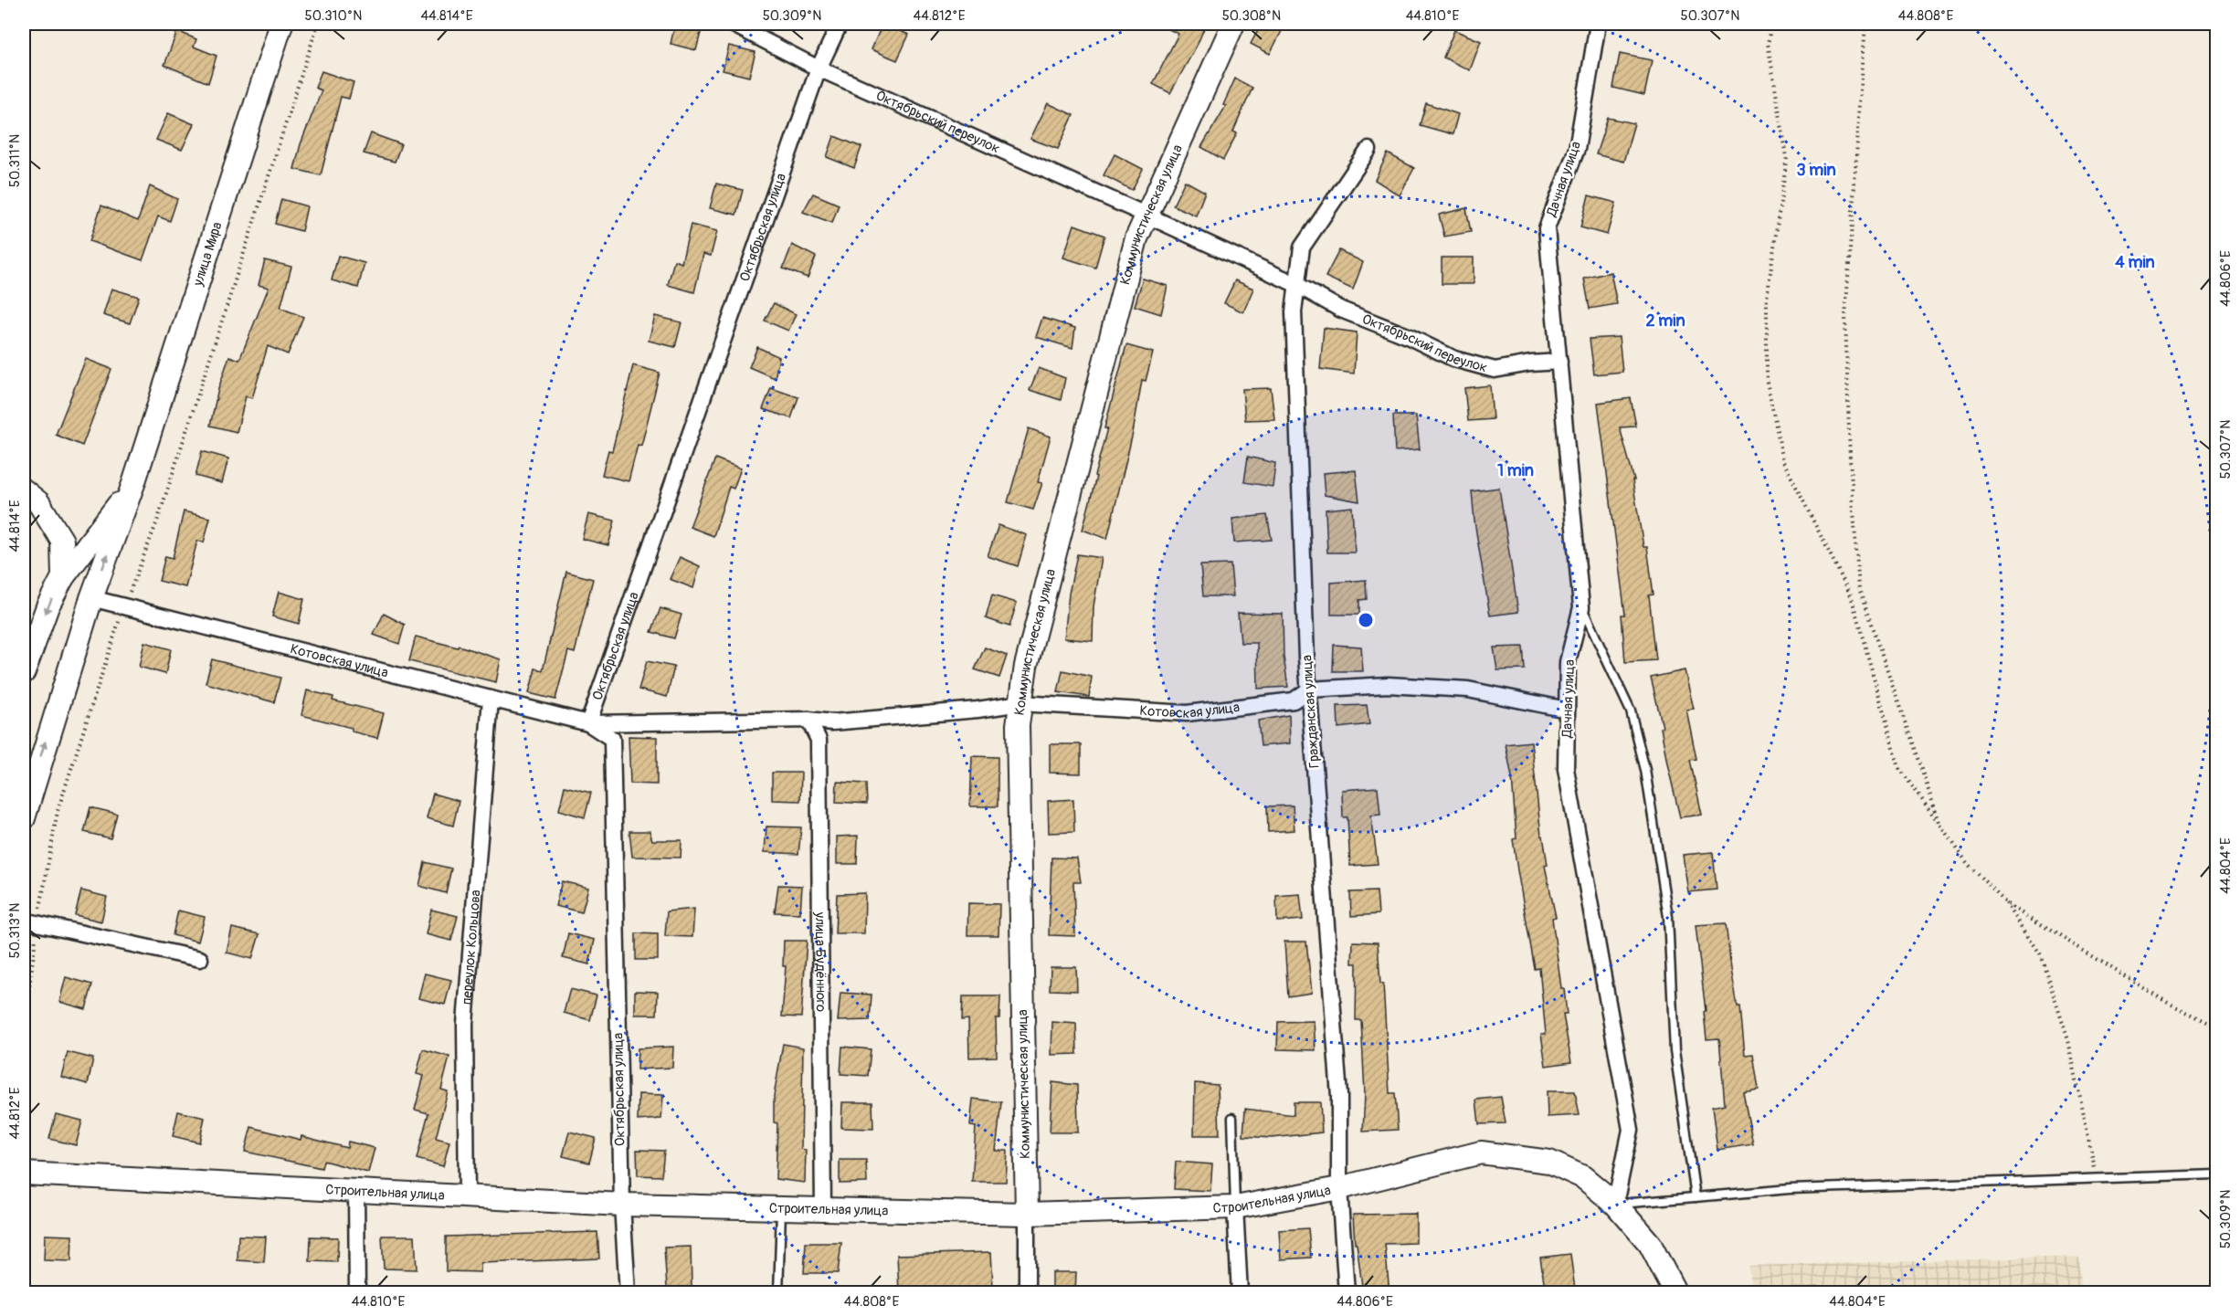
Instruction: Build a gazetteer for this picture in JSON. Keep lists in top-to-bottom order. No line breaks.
{"streets":{"main road":["Коммунистическая улица","улица Мира","Строительная улица"],"street":["Октябрьский переулок","Дачная улица","Октябрьская улица","Котовская улица","Гражданская улица","переулок Кольцова","улица Будённого"]},"crossings":[["Октябрьский переулок","Дачная улица"],["Октябрьский переулок","Коммунистическая улица"],["Октябрьский переулок","Октябрьская улица"],["Октябрьский переулок","Гражданская улица"],["Дачная улица","Котовская улица"],["Дачная улица","Строительная улица"],["Коммунистическая улица","Котовская улица"],["Коммунистическая улица","Строительная улица"],["Октябрьская улица","Котовская улица"],["Октябрьская улица","Строительная улица"],["улица Мира","Котовская улица"],["Котовская улица","Гражданская улица"],["Котовская улица","переулок Кольцова"],["Котовская улица","улица Будённого"],["Гражданская улица","Строительная улица"],["переулок Кольцова","Строительная улица"],["улица Будённого","Строительная улица"]],"coordinates":["50.310°N","44.814°E","50.309°N","44.812°E","50.308°N","44.810°E","50.307°N","44.808°E","50.311°N","44.806°E","44.804°E","50.313°N"],"rings":["3 min","4 min","2 min","1 min"]}
